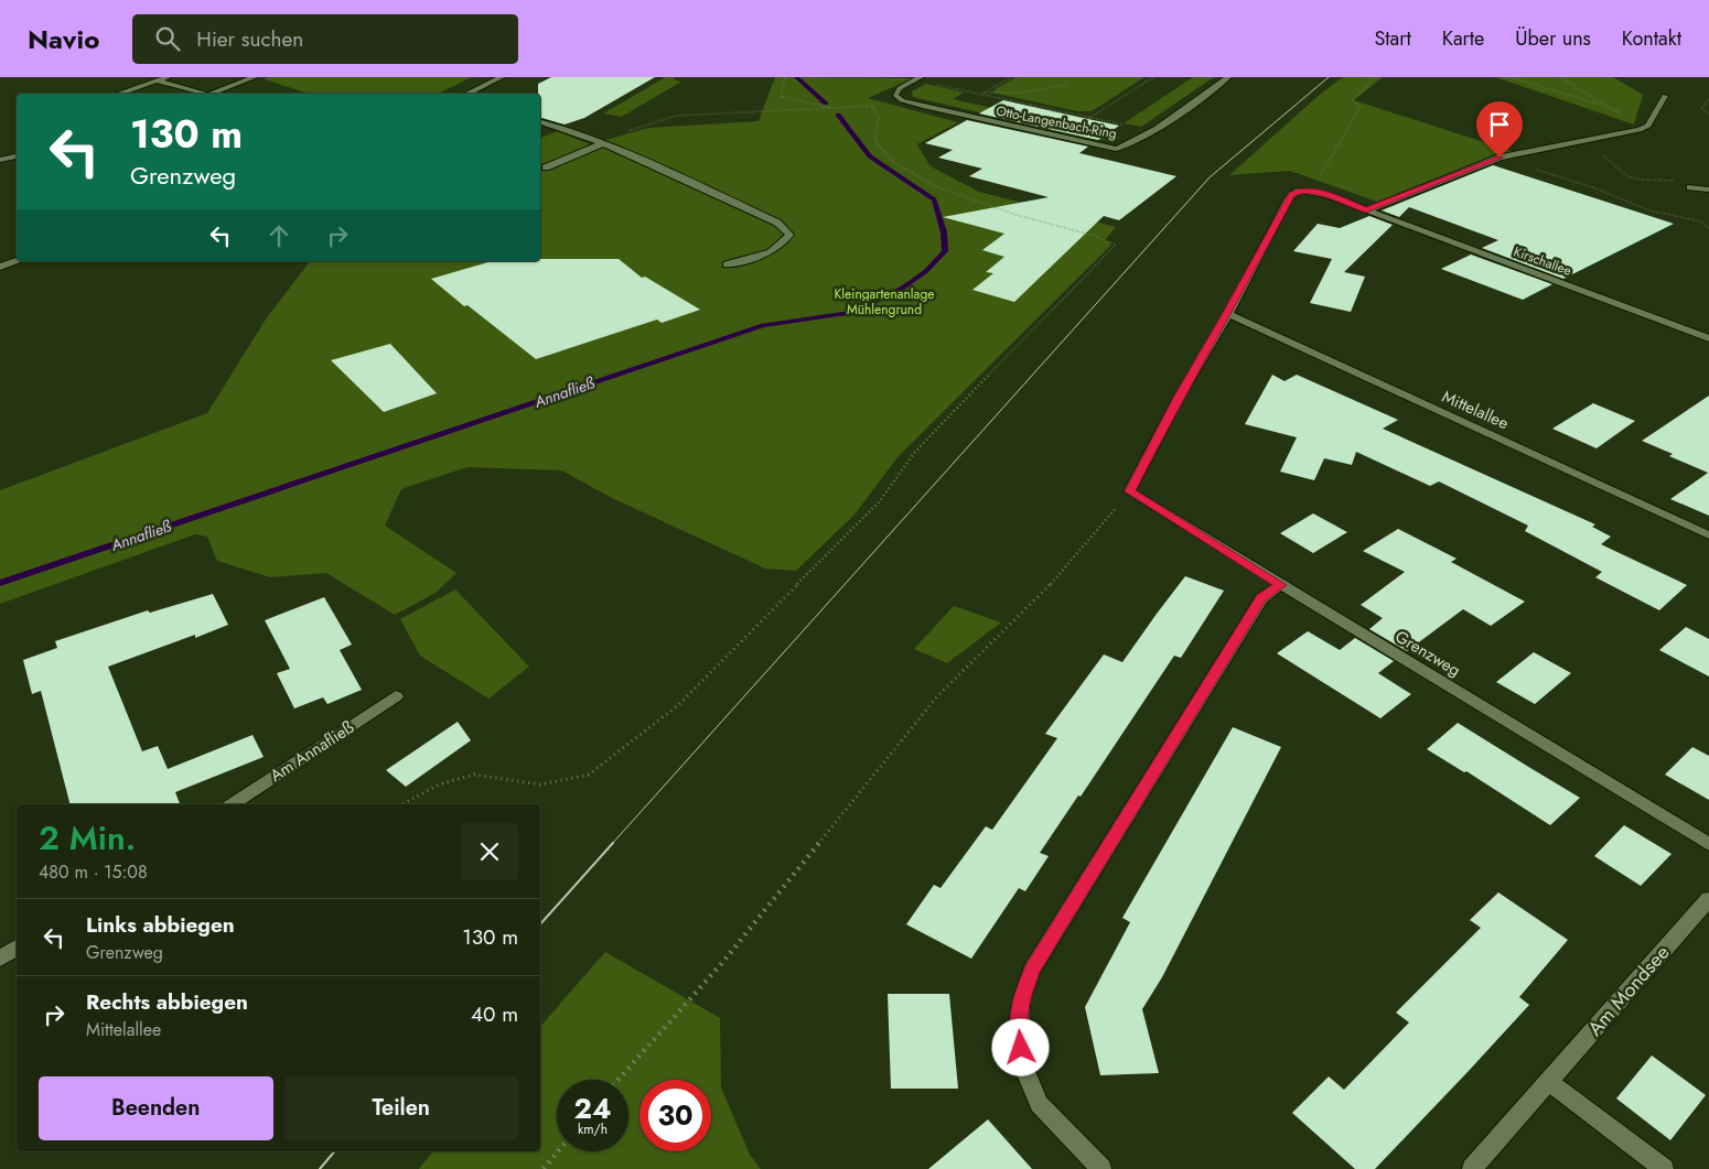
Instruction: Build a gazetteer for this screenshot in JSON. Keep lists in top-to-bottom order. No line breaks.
{"streets":{"street":["Otto-Langenbach-Ring","Kirschallee","Mittelallee","Grenzweg","Am Annafließ","Am Mondsee"]},"water":["Annafließ"],"parks":["Kleingartenanlage Mühlengrund"],"page":{"header":"Navio","search":"Hier suchen","nav":["Start","Karte","Über uns","Kontakt"],"turn":["130 m","Grenzweg"],"heading":["2 Min.","480 m · 15:08"],"list":[{"name":"Links abbiegen","note":"Grenzweg","value":"130 m"},{"name":"Rechts abbiegen","note":"Mittelallee","value":"40 m"}],"buttons":["Beenden","Teilen"],"speed":"24 km/h","limit":"30"}}
